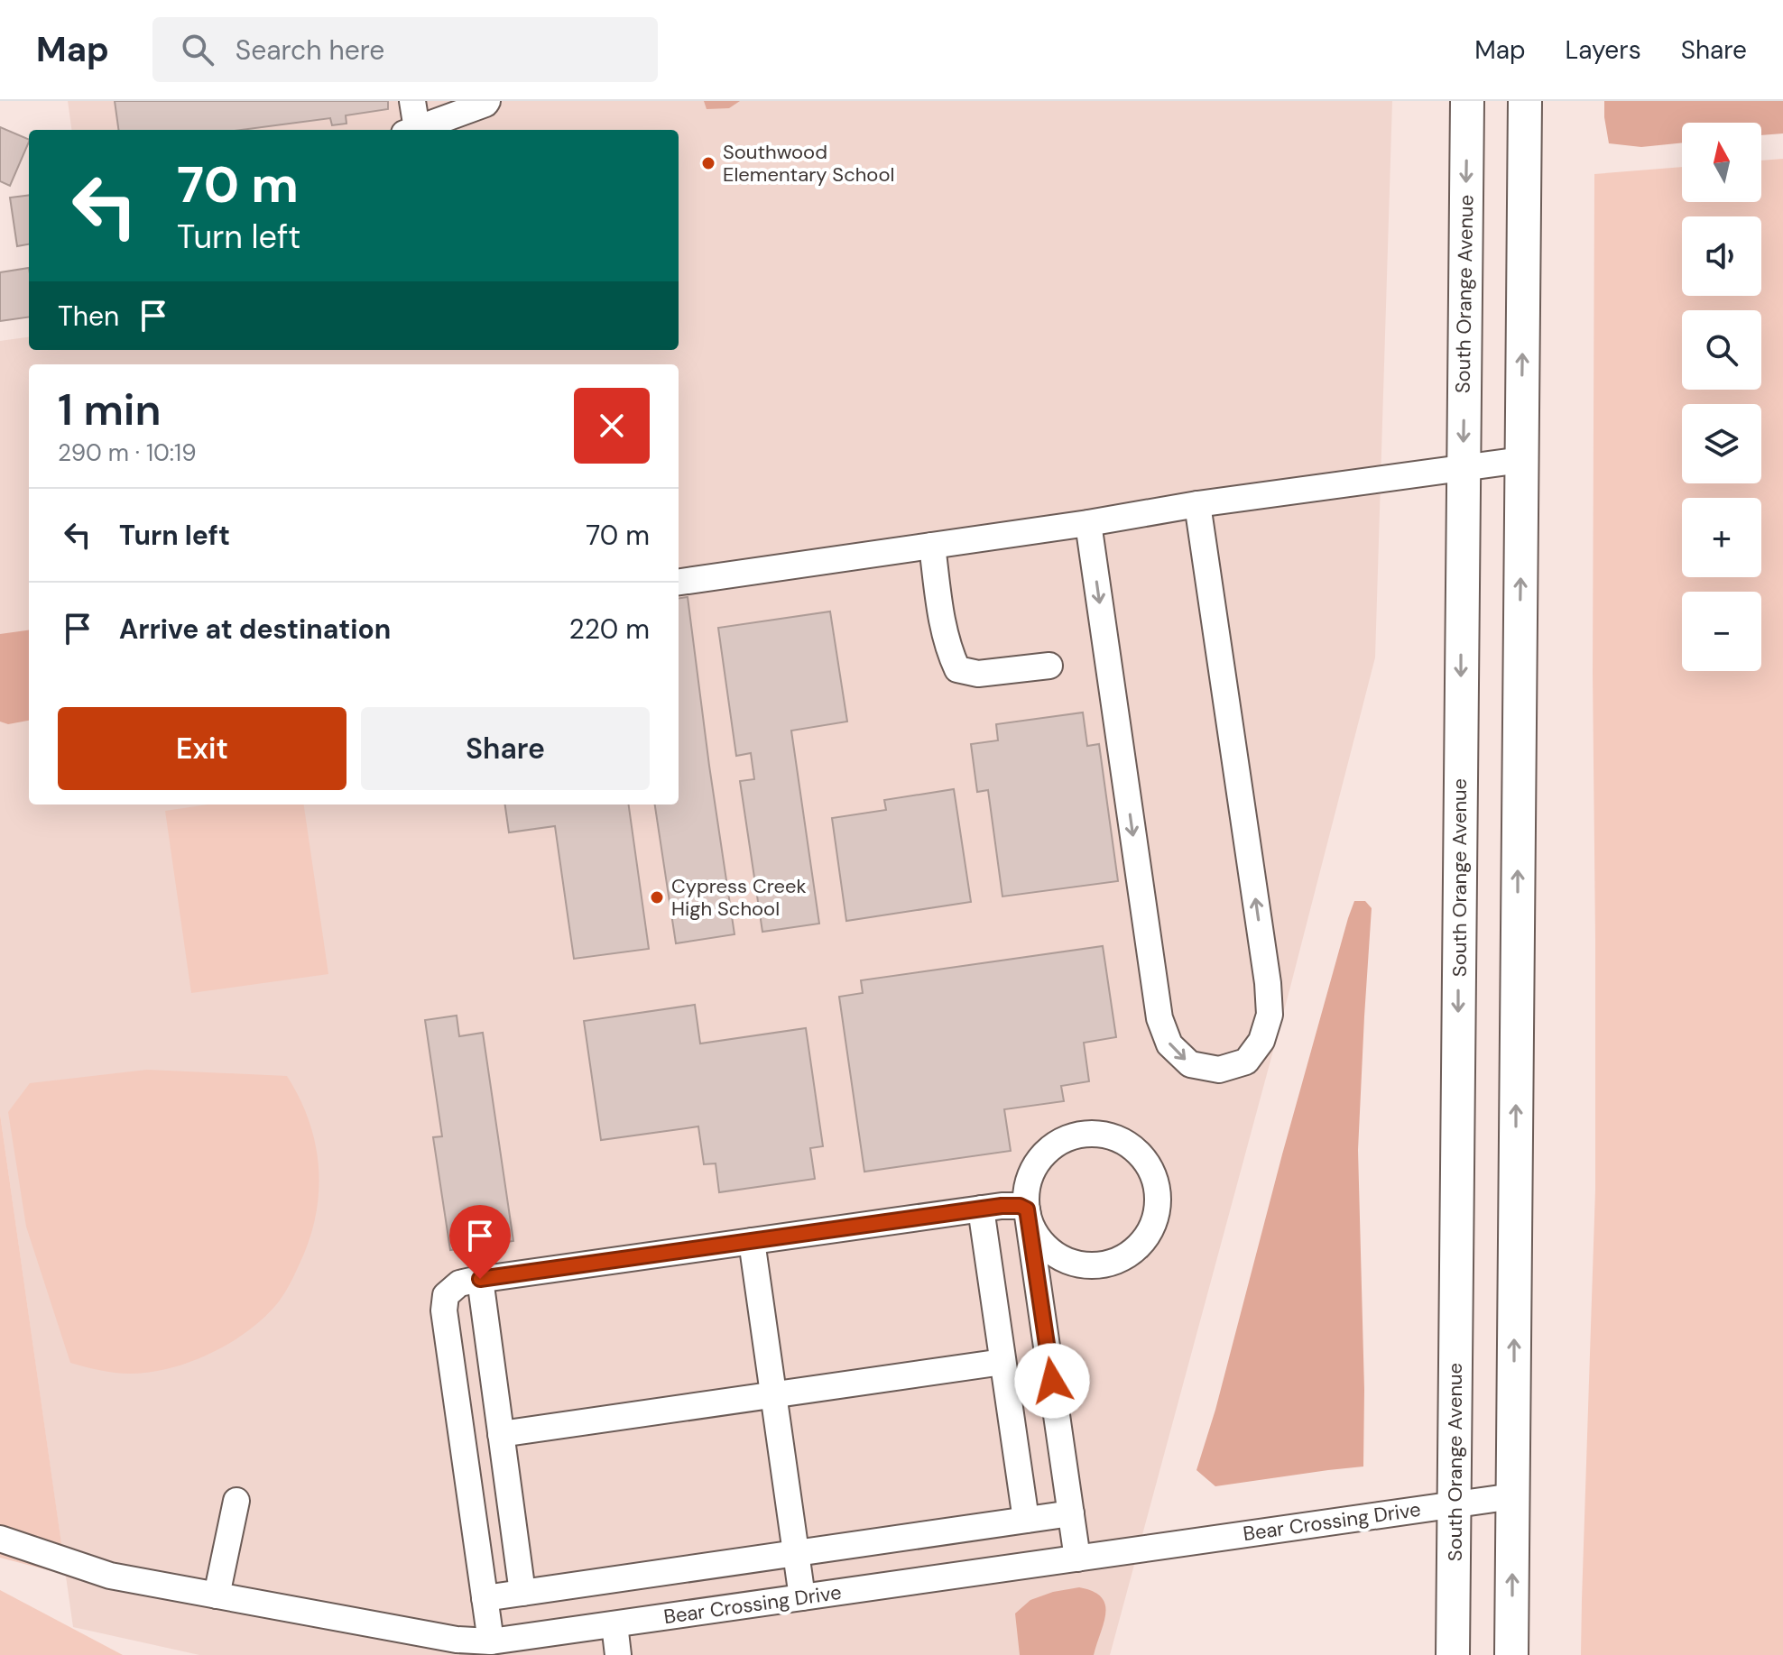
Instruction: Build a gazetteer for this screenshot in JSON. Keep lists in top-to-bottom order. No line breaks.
{"streets":{"main road":["South Orange Avenue"],"street":["Bear Crossing Drive"]},"crossings":[["South Orange Avenue","Bear Crossing Drive"]],"places":["Southwood Elementary School","Cypress Creek High School"],"north":"top","page":{"header":"Map","search":"Search here","nav":["Map","Layers","Share"],"map_buttons":["+","−"],"turn":["70 m","Turn left"],"then":"Then","heading":["1 min","290 m · 10:19"],"list":[{"name":"Turn left","value":"70 m"},{"name":"Arrive at destination","value":"220 m"}],"buttons":["Exit","Share"]}}
